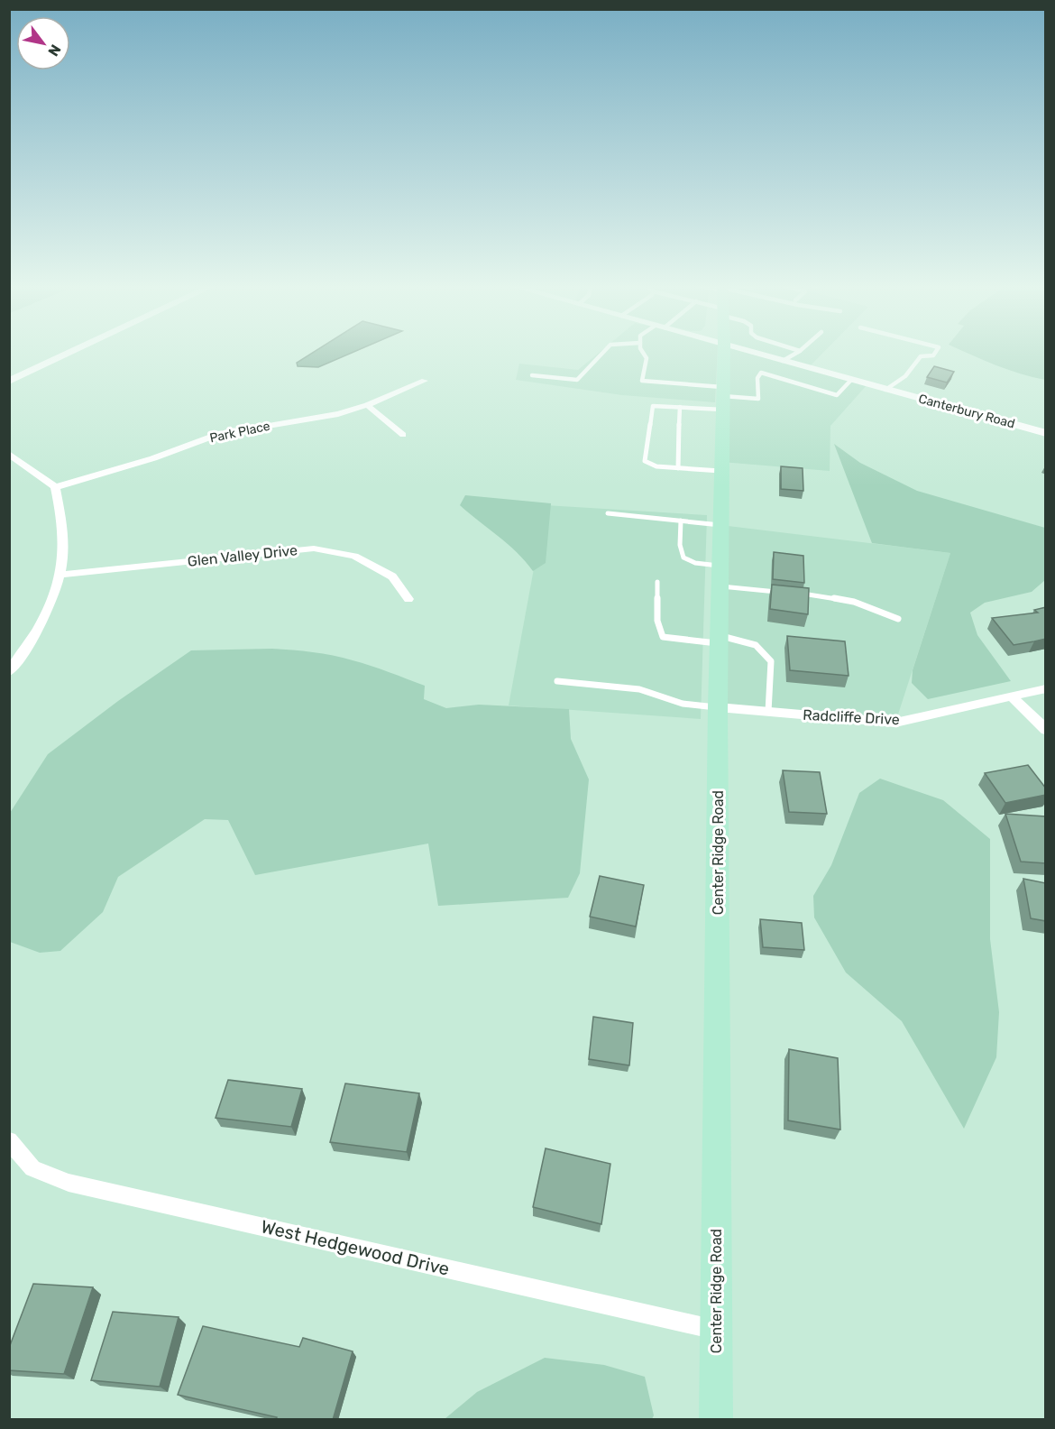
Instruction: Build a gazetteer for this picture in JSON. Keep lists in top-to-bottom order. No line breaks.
{"streets":{"main road":["Center Ridge Road"],"street":["Canterbury Road","Park Place","Glen Valley Drive","Radcliffe Drive","West Hedgewood Drive"]},"crossings":[["Radcliffe Drive","Center Ridge Road"],["Center Ridge Road","West Hedgewood Drive"]],"north":"bottom right"}
